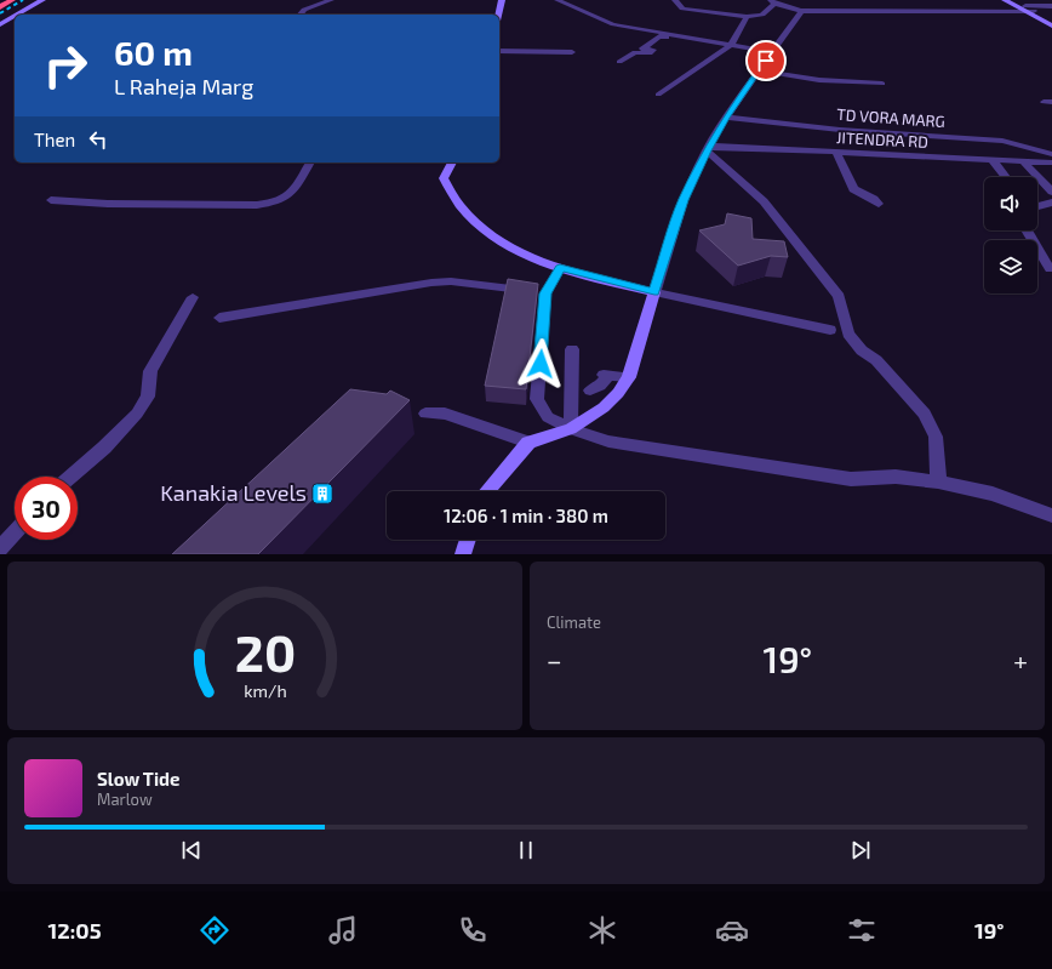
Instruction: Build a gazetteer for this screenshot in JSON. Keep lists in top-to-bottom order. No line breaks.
{"streets":{"street":["TD VORA MARG","JITENDRA RD"]},"places":{"building":["Kanakia Levels"]},"page":{"turn":["60 m","L Raheja Marg"],"then":"Then","limit":"30","trip":"12:06 · 1 min · 380 m","tile":"Climate","heat":["−","19°","+"],"song":["Slow Tide","Marlow"],"tabs":["12:05","19°"],"gauge":["20","km/h"]}}
